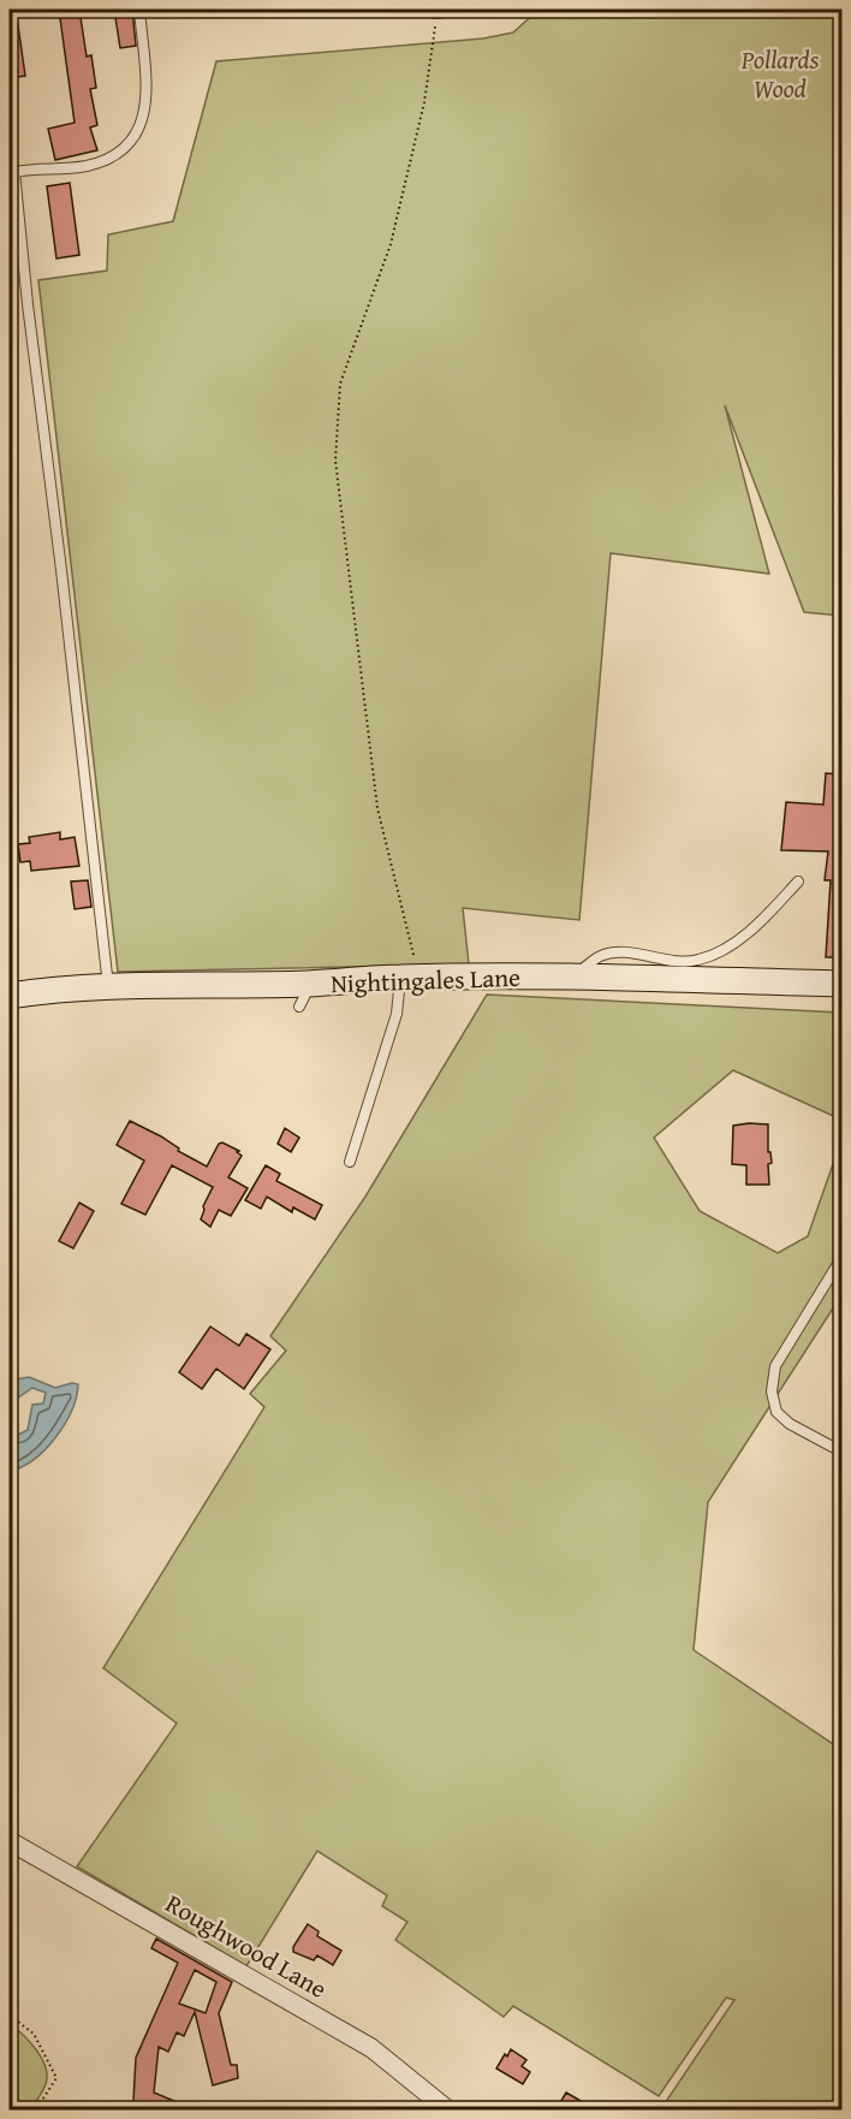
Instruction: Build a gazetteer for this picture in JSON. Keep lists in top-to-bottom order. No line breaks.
{"streets":{"main road":["Nightingales Lane"],"street":["Roughwood Lane"]},"parks":["Pollards Wood"]}
